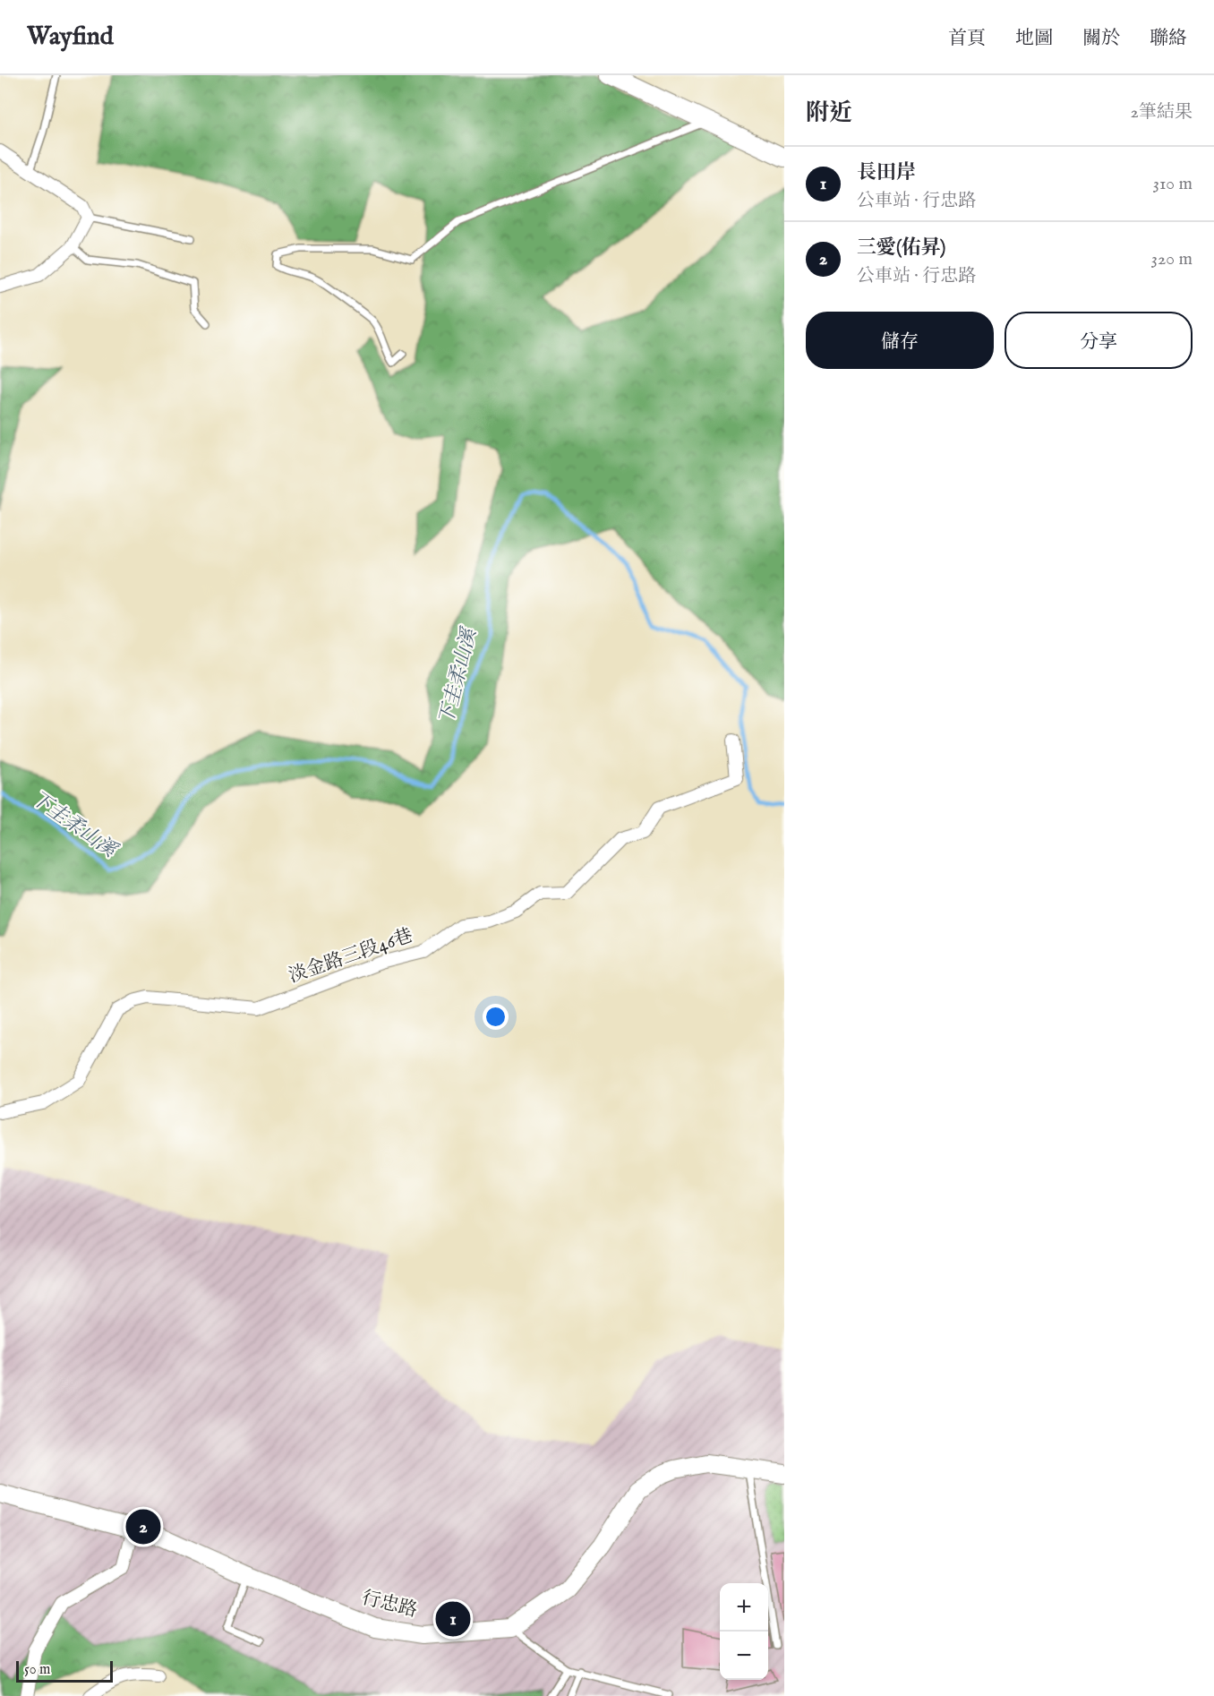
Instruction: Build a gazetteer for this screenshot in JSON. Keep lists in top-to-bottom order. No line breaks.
{"streets":{"street":["淡金路三段46巷","行忠路"]},"water":["下圭柔山溪"],"scale_bar":"50 m","page":{"header":"Wayfind","nav":["首頁","地圖","關於","聯絡"],"heading":["附近","2筆結果"],"list":[{"mark":"1","name":"長田岸","note":"公車站 · 行忠路","value":"310 m"},{"mark":"2","name":"三愛(佑昇)","note":"公車站 · 行忠路","value":"320 m"}],"buttons":["儲存","分享"],"pins":["2","1"],"map_buttons":["+","−"],"scale":"50 m"}}
